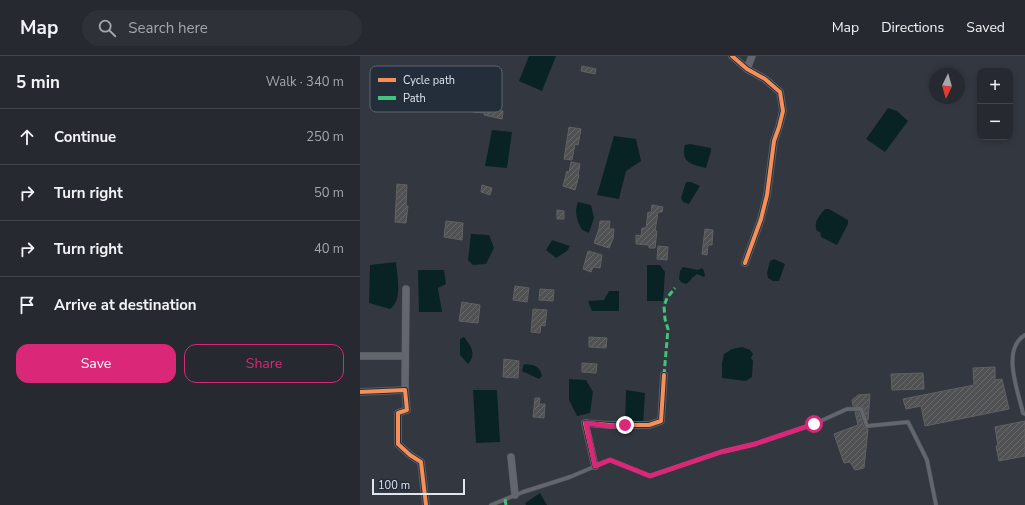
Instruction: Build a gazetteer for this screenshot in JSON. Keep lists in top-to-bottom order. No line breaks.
{"legend":["Cycle path","Path"],"scale_bar":"100 m","north":"bottom","page":{"header":"Map","search":"Search here","nav":["Map","Directions","Saved"],"heading":["5 min","Walk · 340 m"],"map_buttons":["+","−"],"list":[["Continue","250 m"],["Turn right","50 m"],["Turn right","40 m"],"Arrive at destination"],"buttons":["Save","Share"],"scale":"100 m"}}
